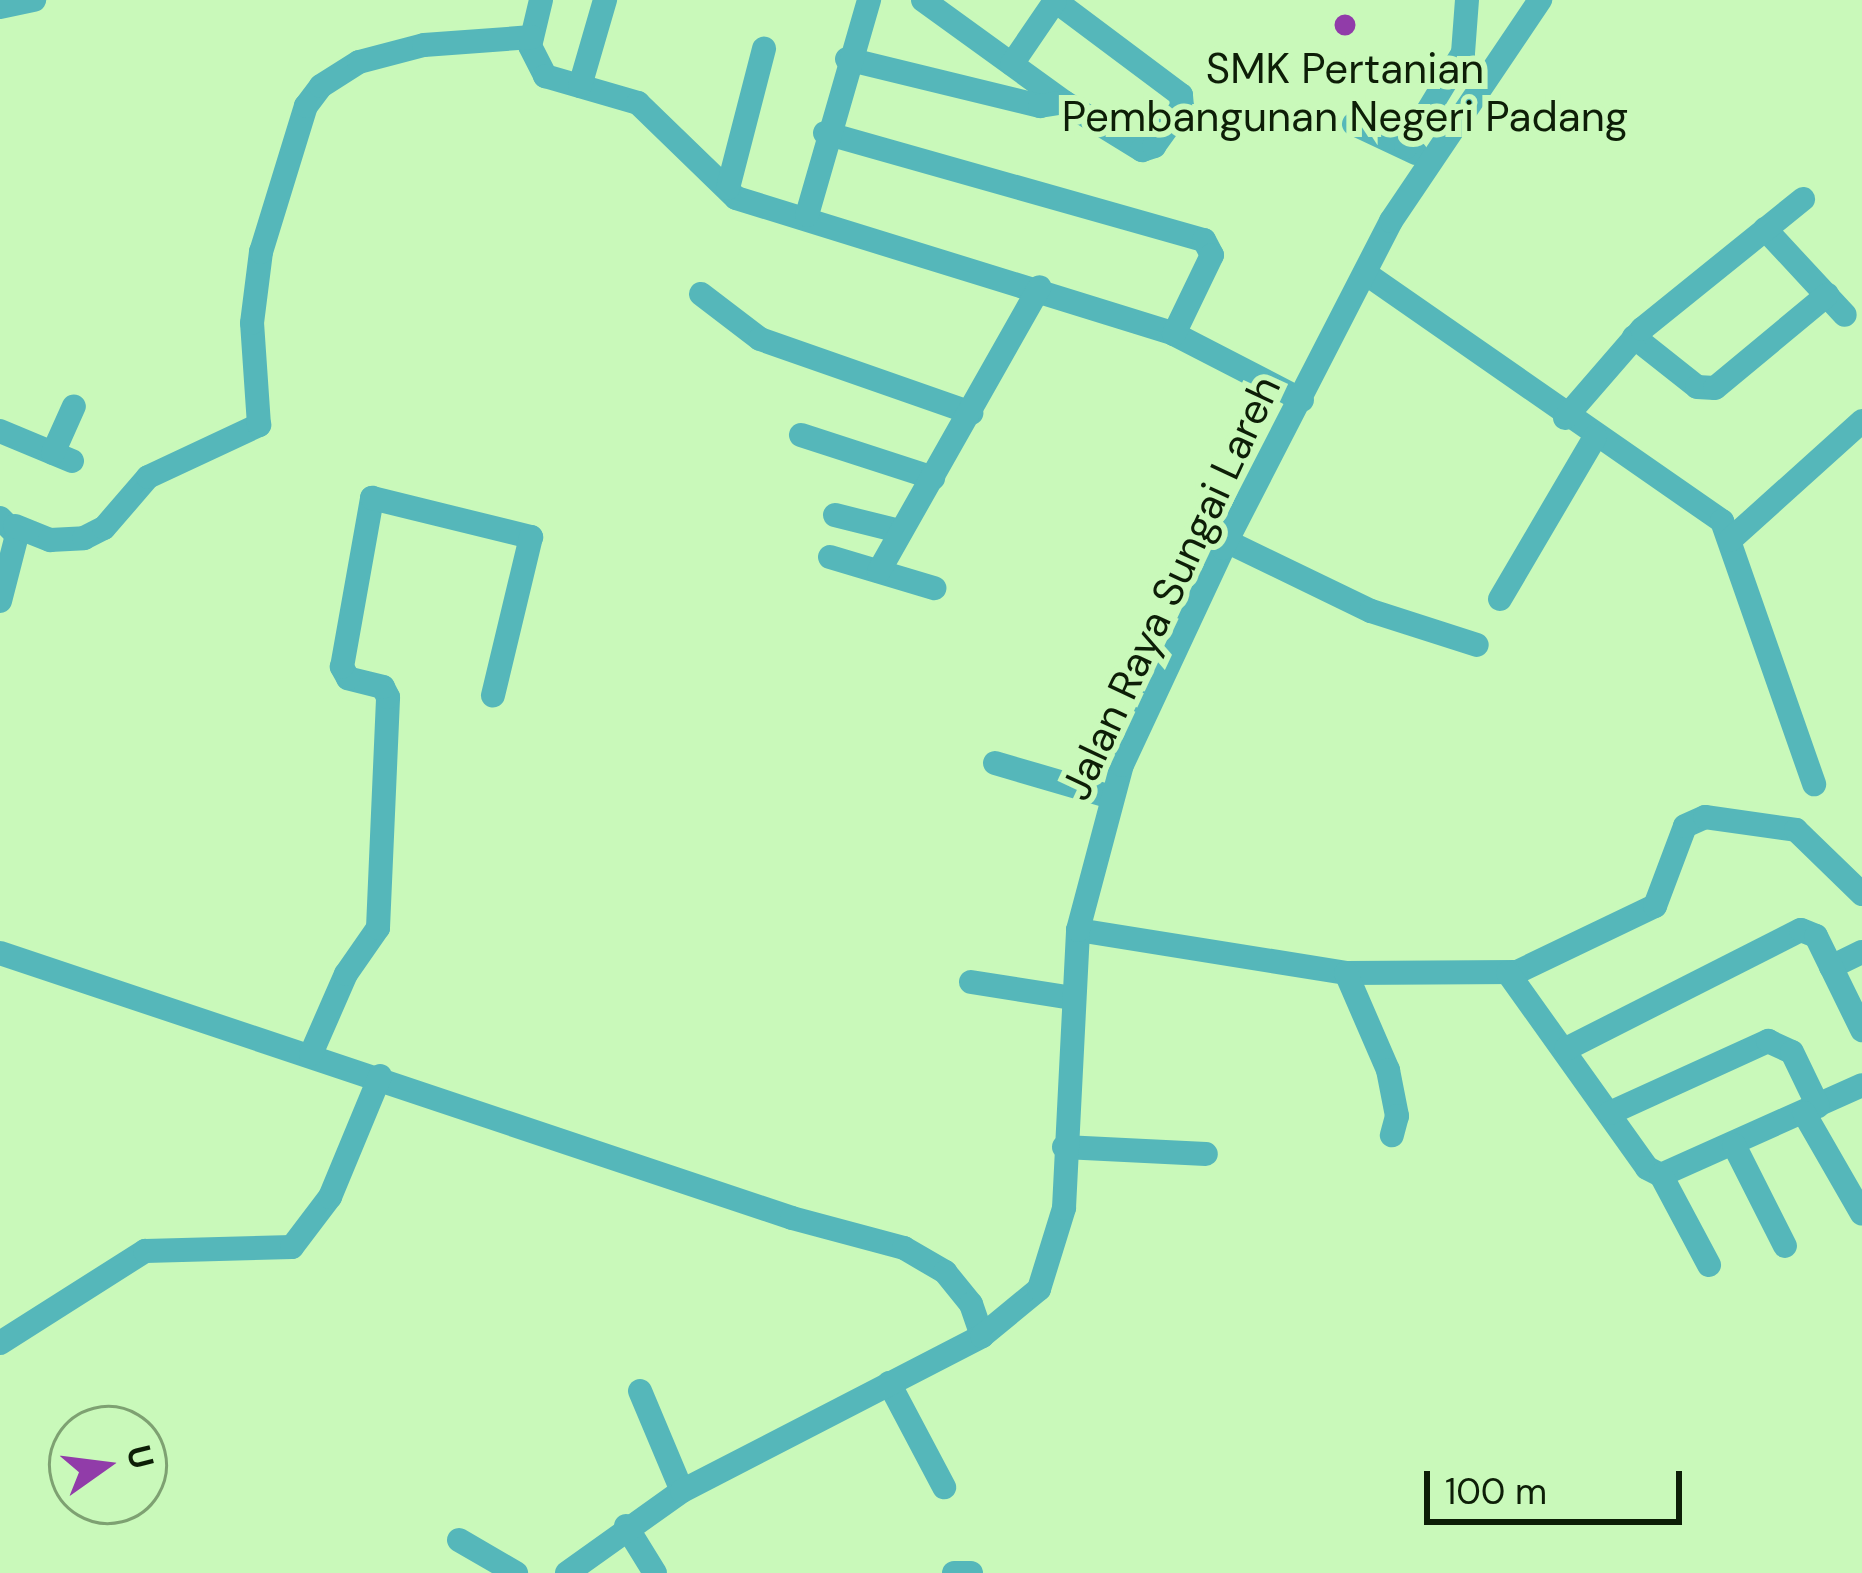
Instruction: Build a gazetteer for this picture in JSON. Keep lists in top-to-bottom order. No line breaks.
{"streets":{"street":["Jalan Raya Sungai Lareh"]},"places":["SMK Pertanian Pembangunan Negeri Padang"],"scale_bar":"100 m","north":"right"}
